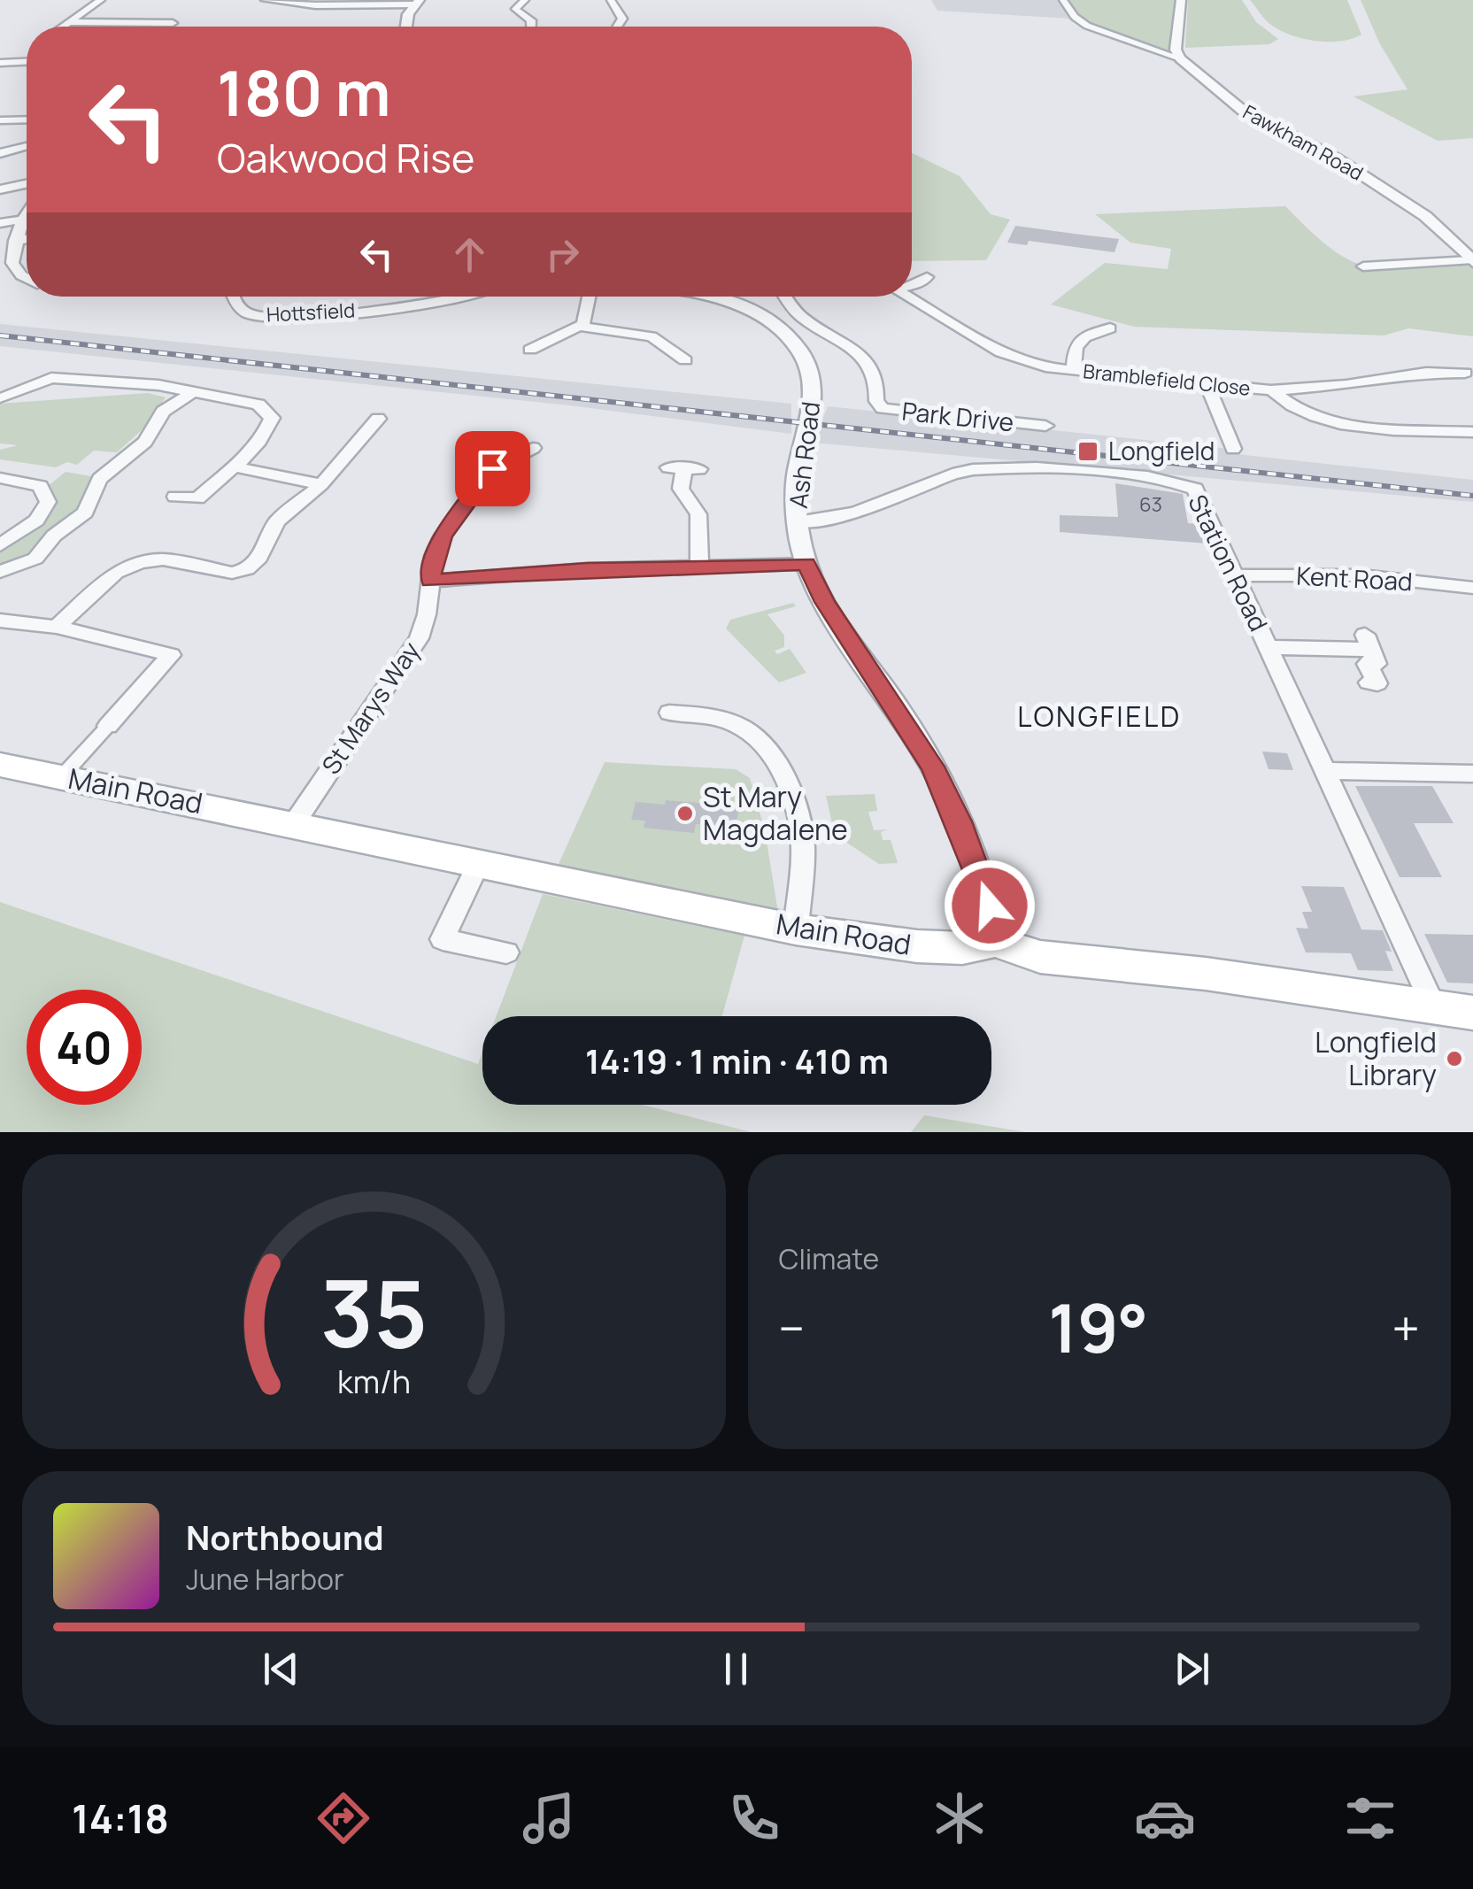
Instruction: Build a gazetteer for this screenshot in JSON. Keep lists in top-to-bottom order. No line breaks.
{"streets":{"main road":["Main Road"],"street":["Fawkham Road","Hottsfield","Bramblefield Close","Park Drive","Ash Road","Station Road","Kent Road","St Marys Way"]},"crossings":[["Ash Road","Station Road"],["Ash Road","Main Road"],["Station Road","Kent Road"],["Station Road","Main Road"],["St Marys Way","Main Road"]],"districts":["LONGFIELD"],"places":{"transit":["Longfield"],"other":["St Mary Magdalene","Longfield Library"]},"house_numbers":["63"],"page":{"turn":["180 m","Oakwood Rise"],"limit":"40","trip":"14:19 · 1 min · 410 m","tile":"Climate","heat":["−","19°","+"],"song":["Northbound","June Harbor"],"tabs":"14:18","gauge":["35","km/h"]}}
